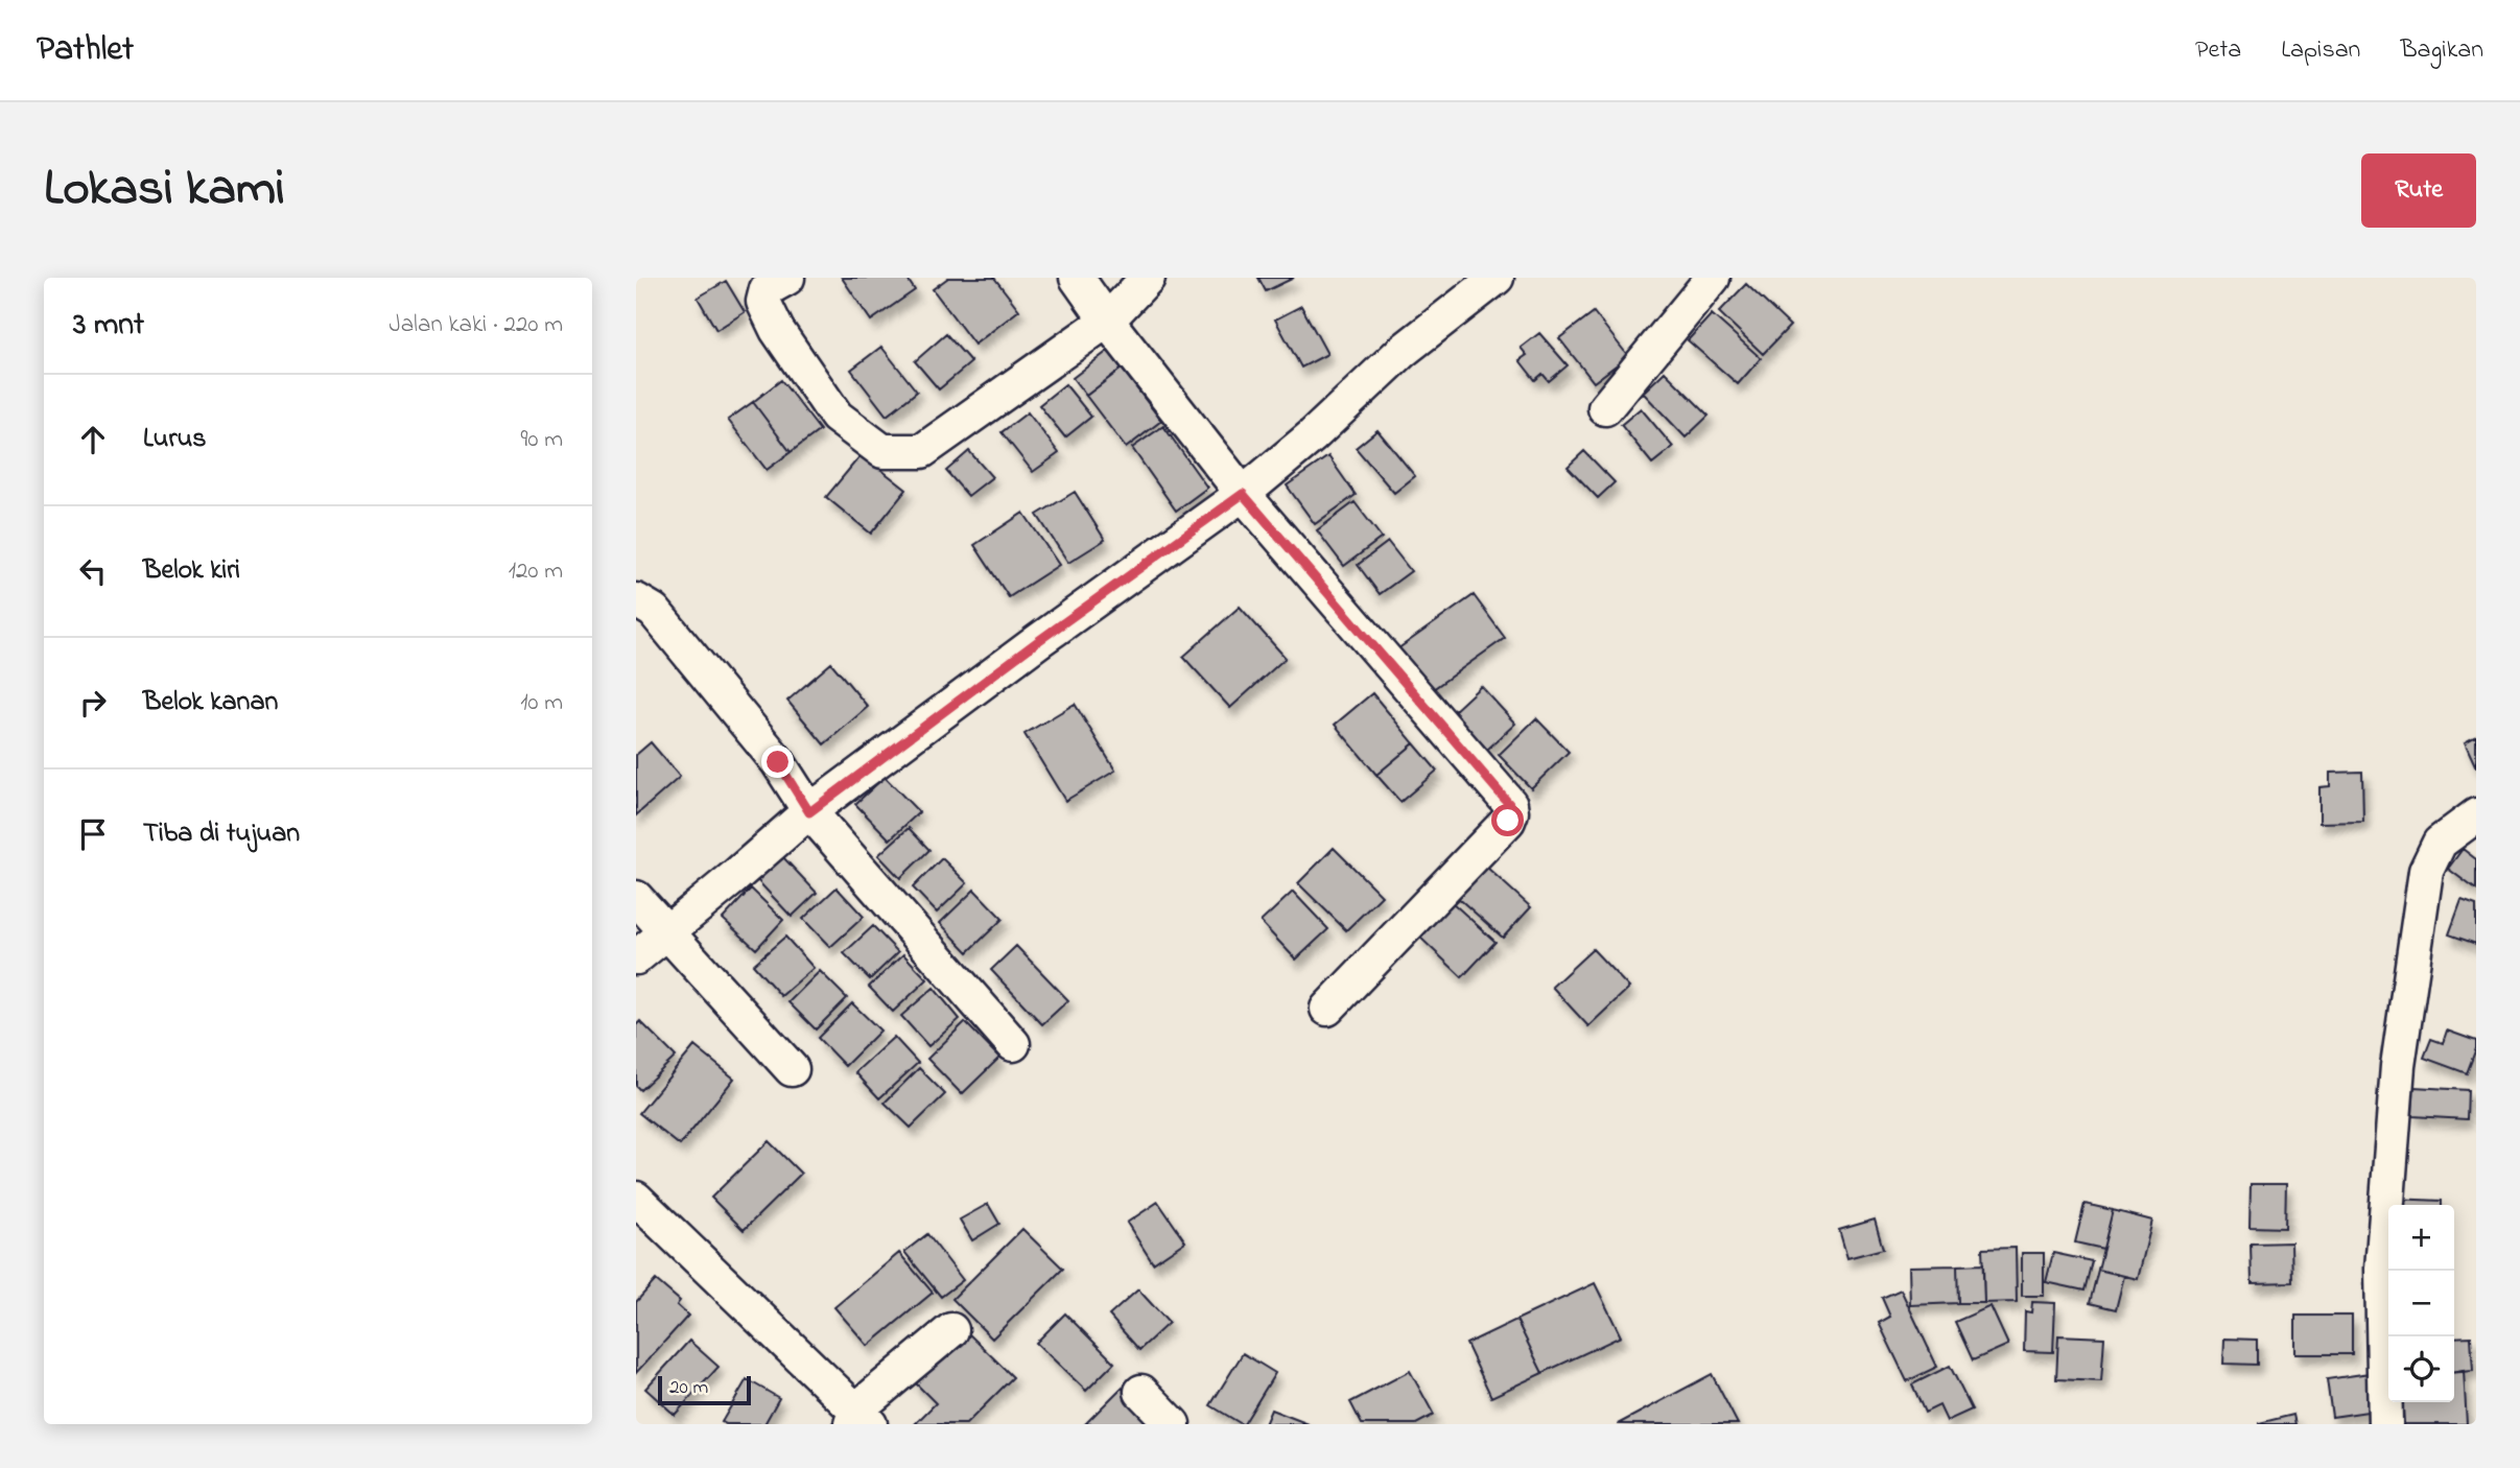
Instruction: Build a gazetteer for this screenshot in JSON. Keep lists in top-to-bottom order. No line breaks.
{"scale_bar":"20 m","page":{"header":"Pathlet","nav":["Peta","Lapisan","Bagikan"],"title":"Lokasi kami","buttons":"Rute","heading":["3 mnt","Jalan kaki · 220 m"],"list":[["Lurus","90 m"],["Belok kiri","120 m"],["Belok kanan","10 m"],"Tiba di tujuan"],"map_buttons":["+","−"],"scale":"20 m"}}
